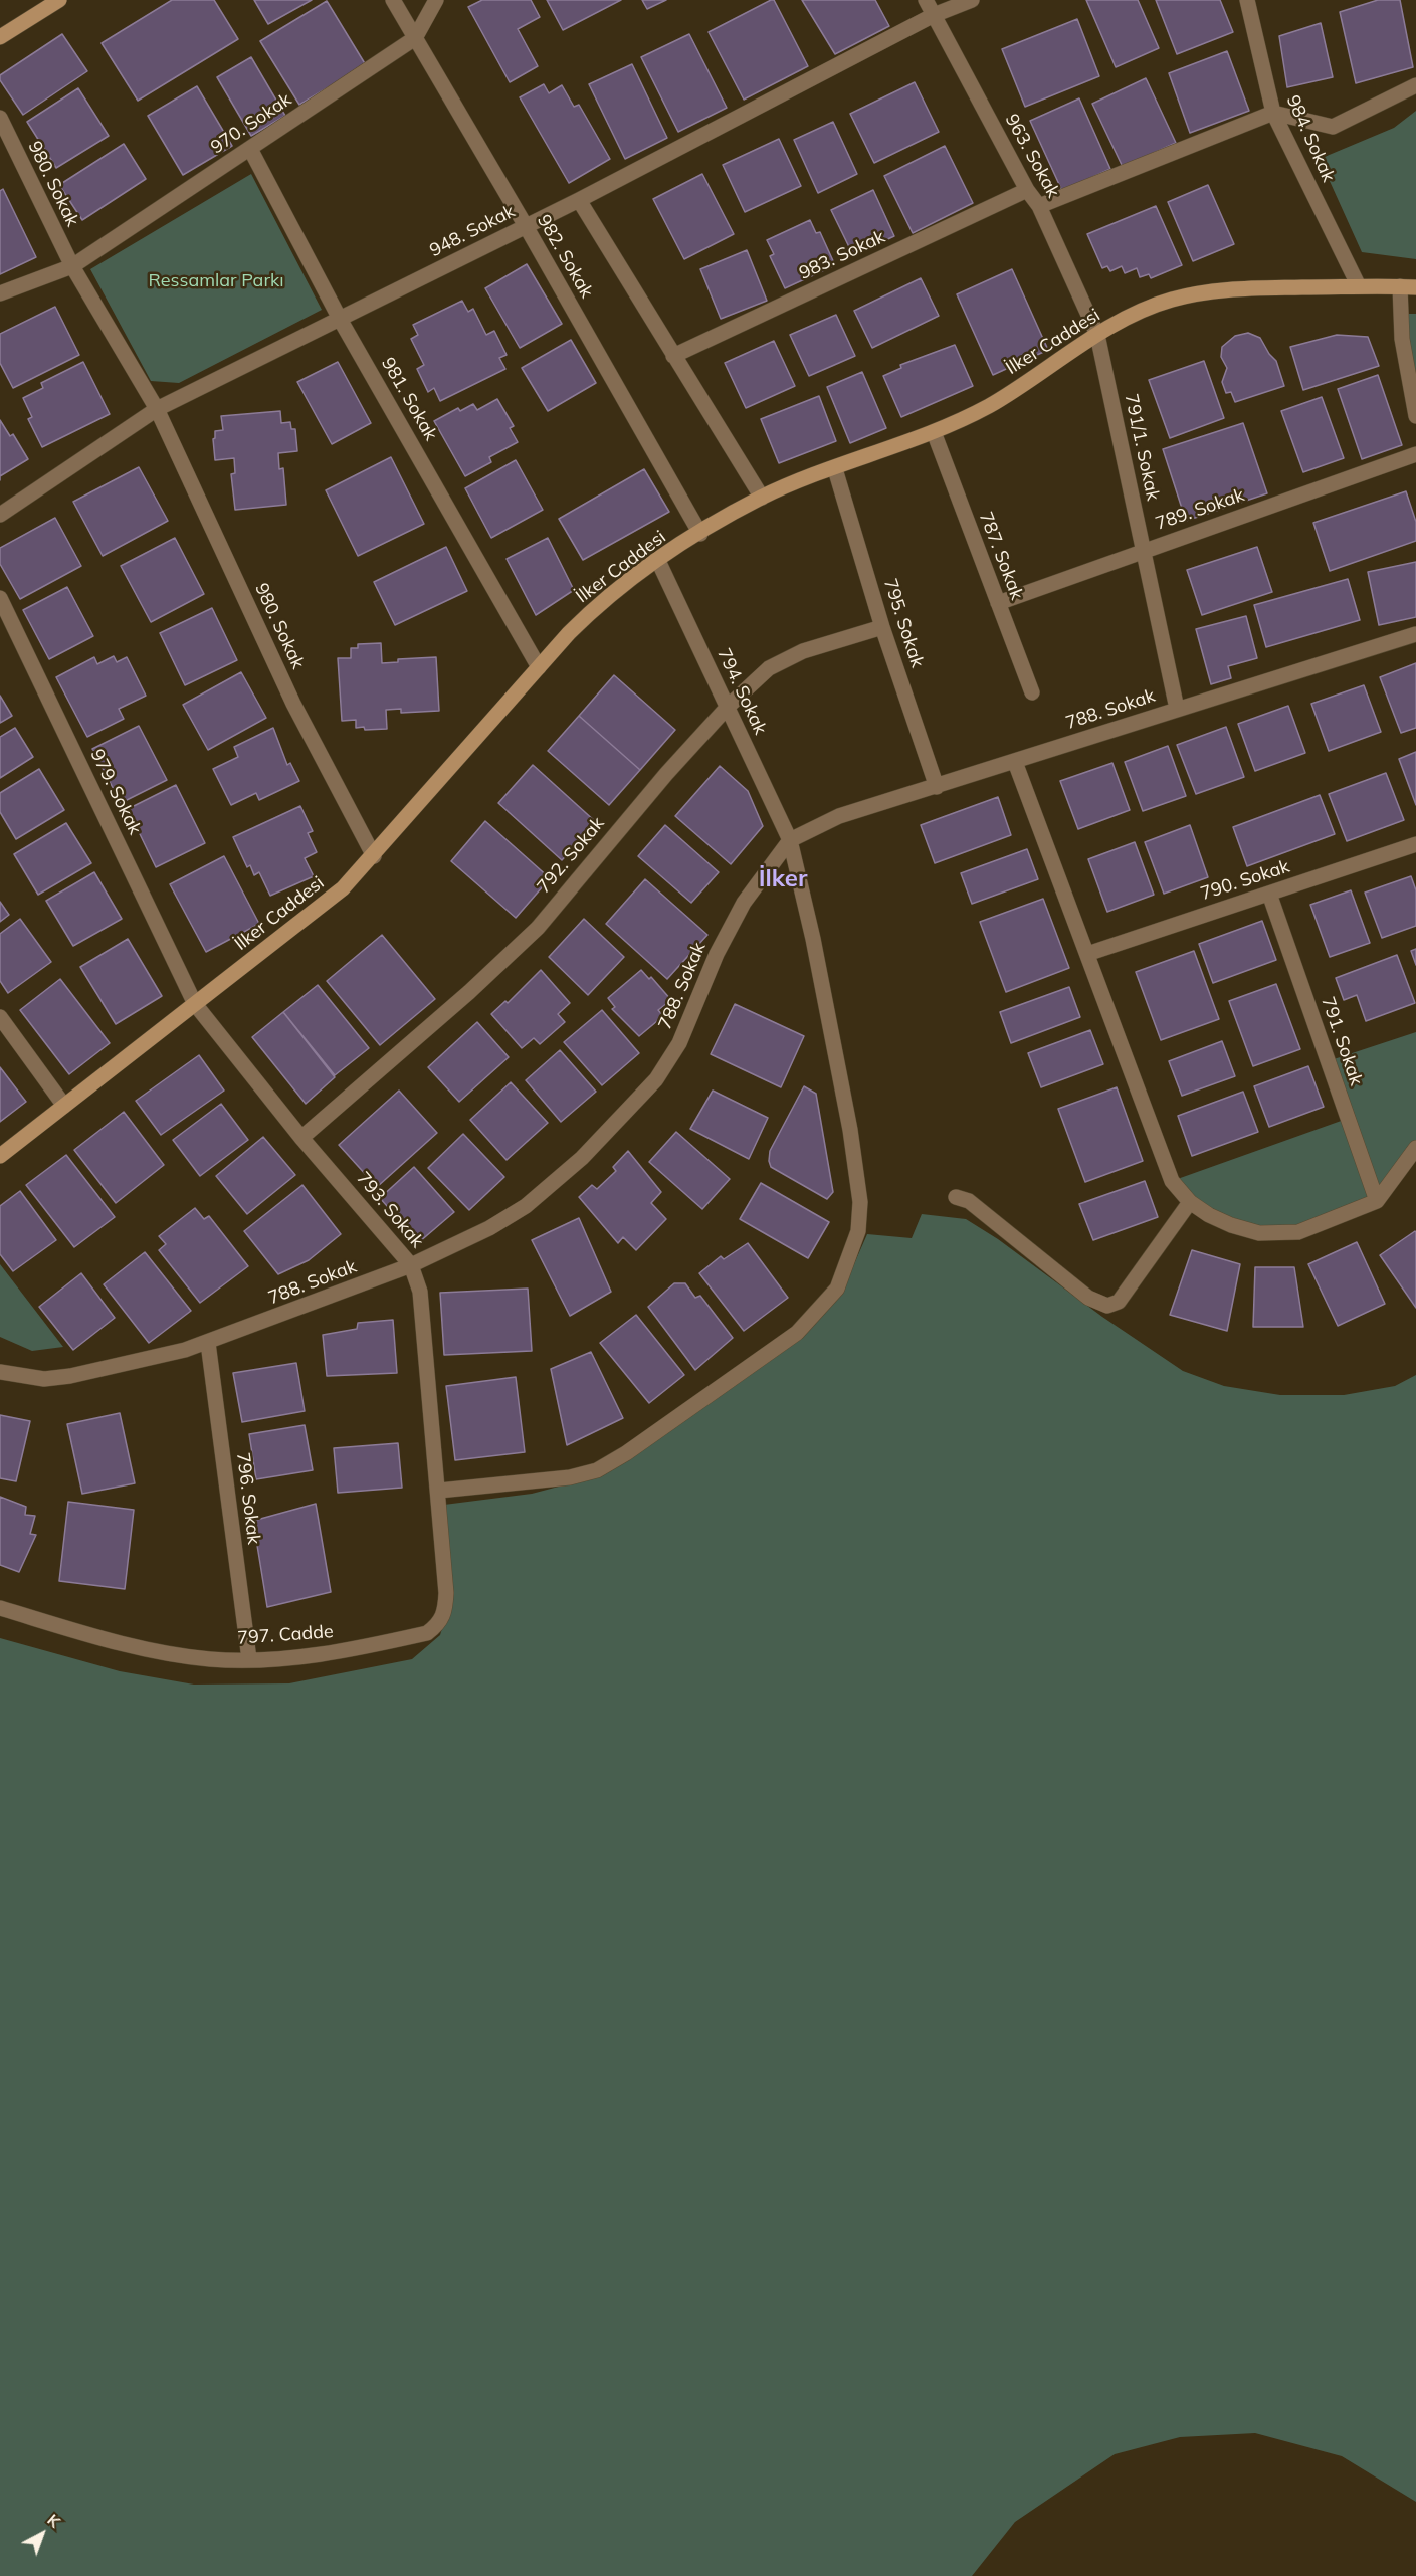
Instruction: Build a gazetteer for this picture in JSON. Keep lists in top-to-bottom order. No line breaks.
{"streets":{"main road":["İlker Caddesi"],"street":["970. Sokak","984. Sokak","963. Sokak","980. Sokak","948. Sokak","983. Sokak","982. Sokak","981. Sokak","791/1. Sokak","789. Sokak","787. Sokak","795. Sokak","794. Sokak","788. Sokak","979. Sokak","792. Sokak","790. Sokak","791. Sokak","793. Sokak","796. Sokak","797. Cadde"]},"crossings":[["970. Sokak","980. Sokak"],["970. Sokak","982. Sokak"],["970. Sokak","981. Sokak"],["984. Sokak","İlker Caddesi"],["963. Sokak","948. Sokak"],["963. Sokak","983. Sokak"],["963. Sokak","İlker Caddesi"],["963. Sokak","791/1. Sokak"],["980. Sokak","948. Sokak"],["980. Sokak","İlker Caddesi"],["948. Sokak","982. Sokak"],["948. Sokak","981. Sokak"],["982. Sokak","İlker Caddesi"],["İlker Caddesi","981. Sokak"],["İlker Caddesi","791/1. Sokak"],["İlker Caddesi","787. Sokak"],["İlker Caddesi","795. Sokak"],["İlker Caddesi","794. Sokak"],["İlker Caddesi","979. Sokak"],["İlker Caddesi","793. Sokak"],["791/1. Sokak","789. Sokak"],["791/1. Sokak","788. Sokak"],["789. Sokak","787. Sokak"],["795. Sokak","788. Sokak"],["795. Sokak","792. Sokak"],["794. Sokak","788. Sokak"],["794. Sokak","792. Sokak"],["794. Sokak","793. Sokak"],["794. Sokak","797. Cadde"],["788. Sokak","793. Sokak"],["788. Sokak","796. Sokak"],["979. Sokak","793. Sokak"],["792. Sokak","793. Sokak"],["790. Sokak","791. Sokak"],["793. Sokak","797. Cadde"],["796. Sokak","797. Cadde"]],"districts":["İlker"],"parks":["Ressamlar Parkı"],"north":"top right"}
